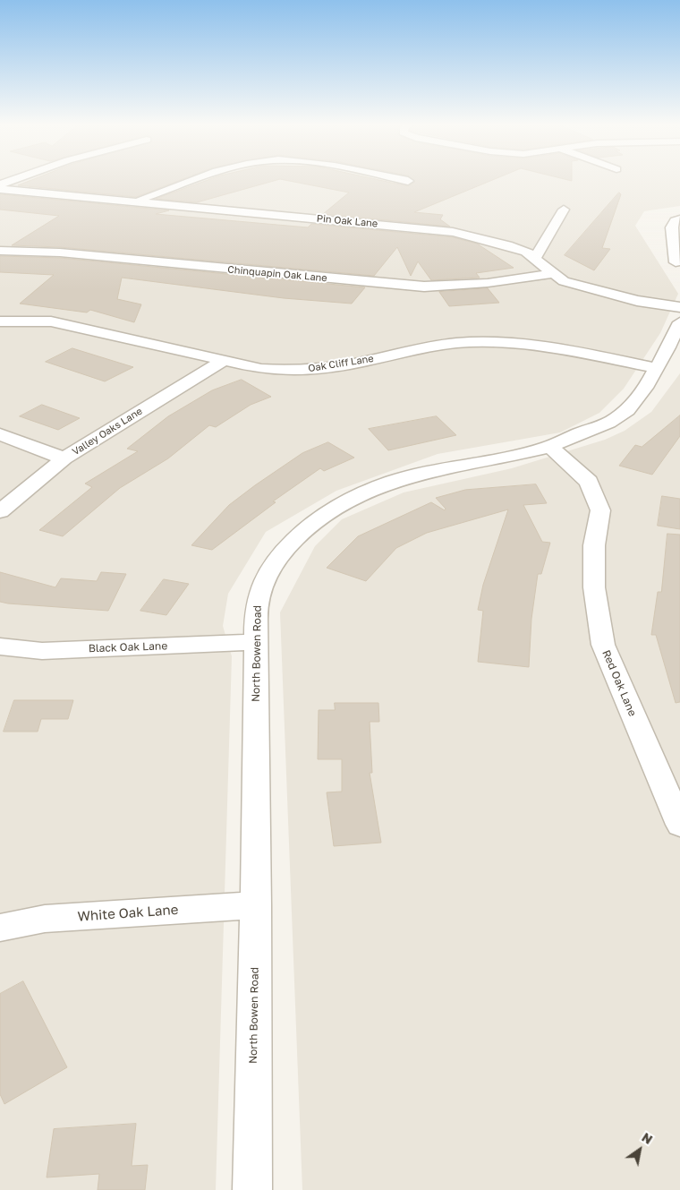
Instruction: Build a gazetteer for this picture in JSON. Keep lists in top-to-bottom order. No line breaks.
{"streets":{"street":["Pin Oak Lane","Chinquapin Oak Lane","Oak Cliff Lane","Valley Oaks Lane","Black Oak Lane","North Bowen Road","Red Oak Lane","White Oak Lane"]},"crossings":[["Pin Oak Lane","Chinquapin Oak Lane"],["Oak Cliff Lane","Valley Oaks Lane"],["Oak Cliff Lane","North Bowen Road"],["Black Oak Lane","North Bowen Road"],["North Bowen Road","Red Oak Lane"],["North Bowen Road","White Oak Lane"]],"north":"top right"}
